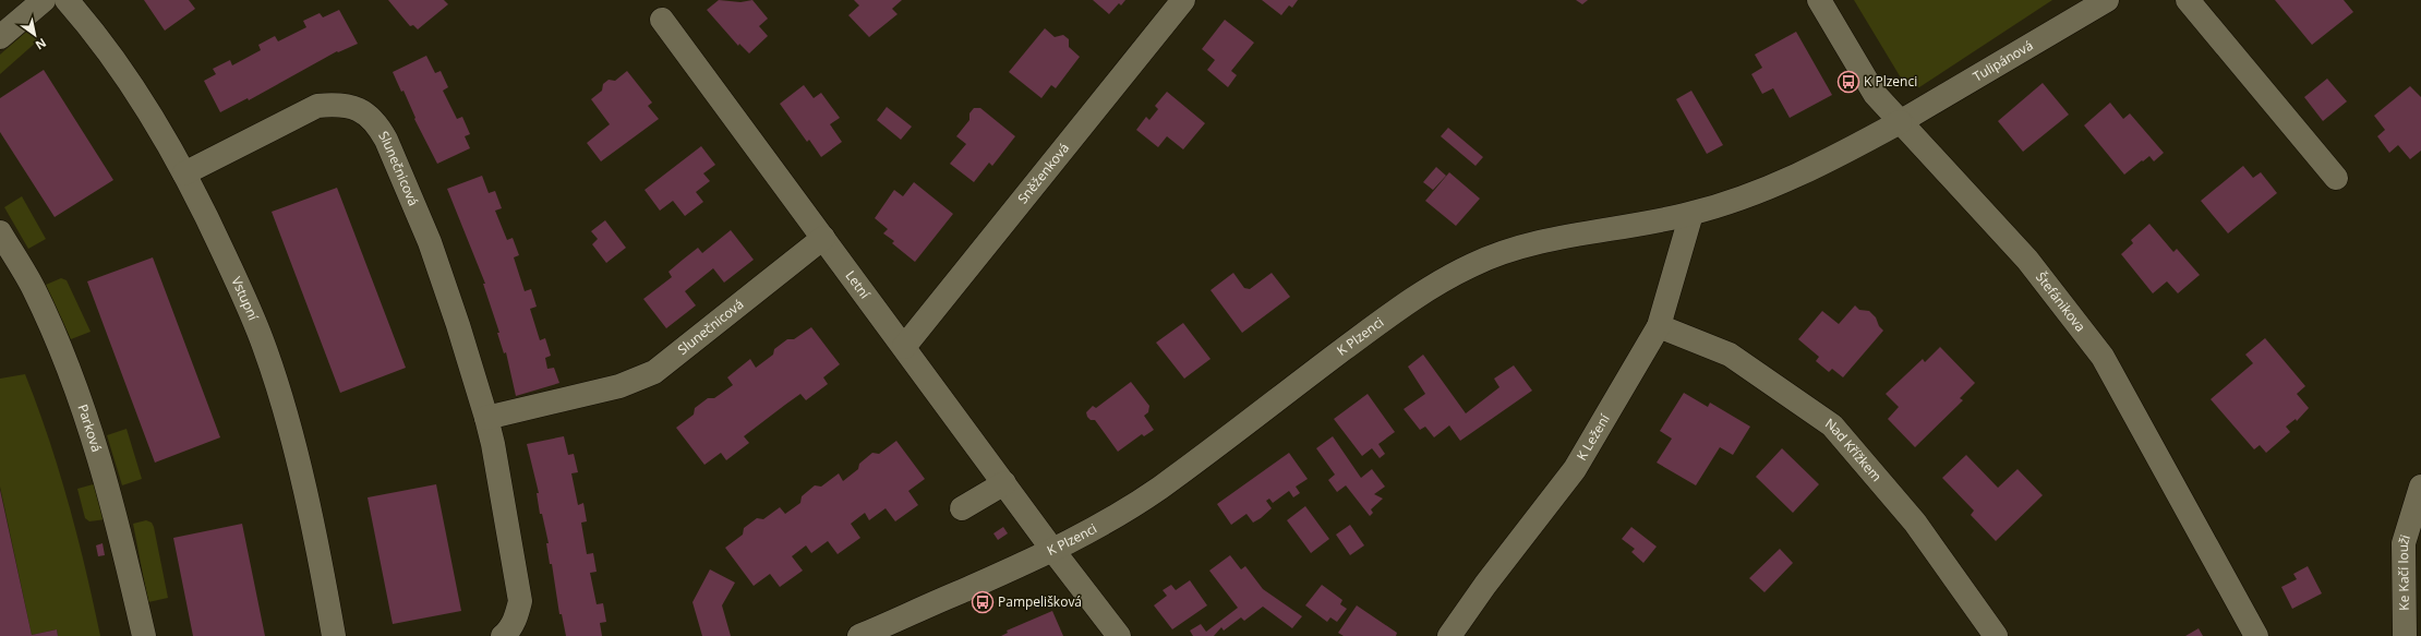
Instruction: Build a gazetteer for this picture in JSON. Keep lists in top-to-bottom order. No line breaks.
{"streets":{"street":["Tulipánová","Slunečnicová","Sněženková","Letní","Vstupní","Štefánikova","K Plzenci","Parková","K Ležení","Nad Křížkem","Ke Kačí louži"]},"crossings":[["Tulipánová","Štefánikova"],["Tulipánová","K Plzenci"],["Slunečnicová","Letní"],["Slunečnicová","Vstupní"],["Sněženková","Letní"],["Letní","K Plzenci"],["Štefánikova","K Plzenci"],["K Plzenci","K Ležení"],["K Ležení","Nad Křížkem"]],"places":{"bus stop":["K Plzenci","Pampelišková"]},"north":"bottom right"}
